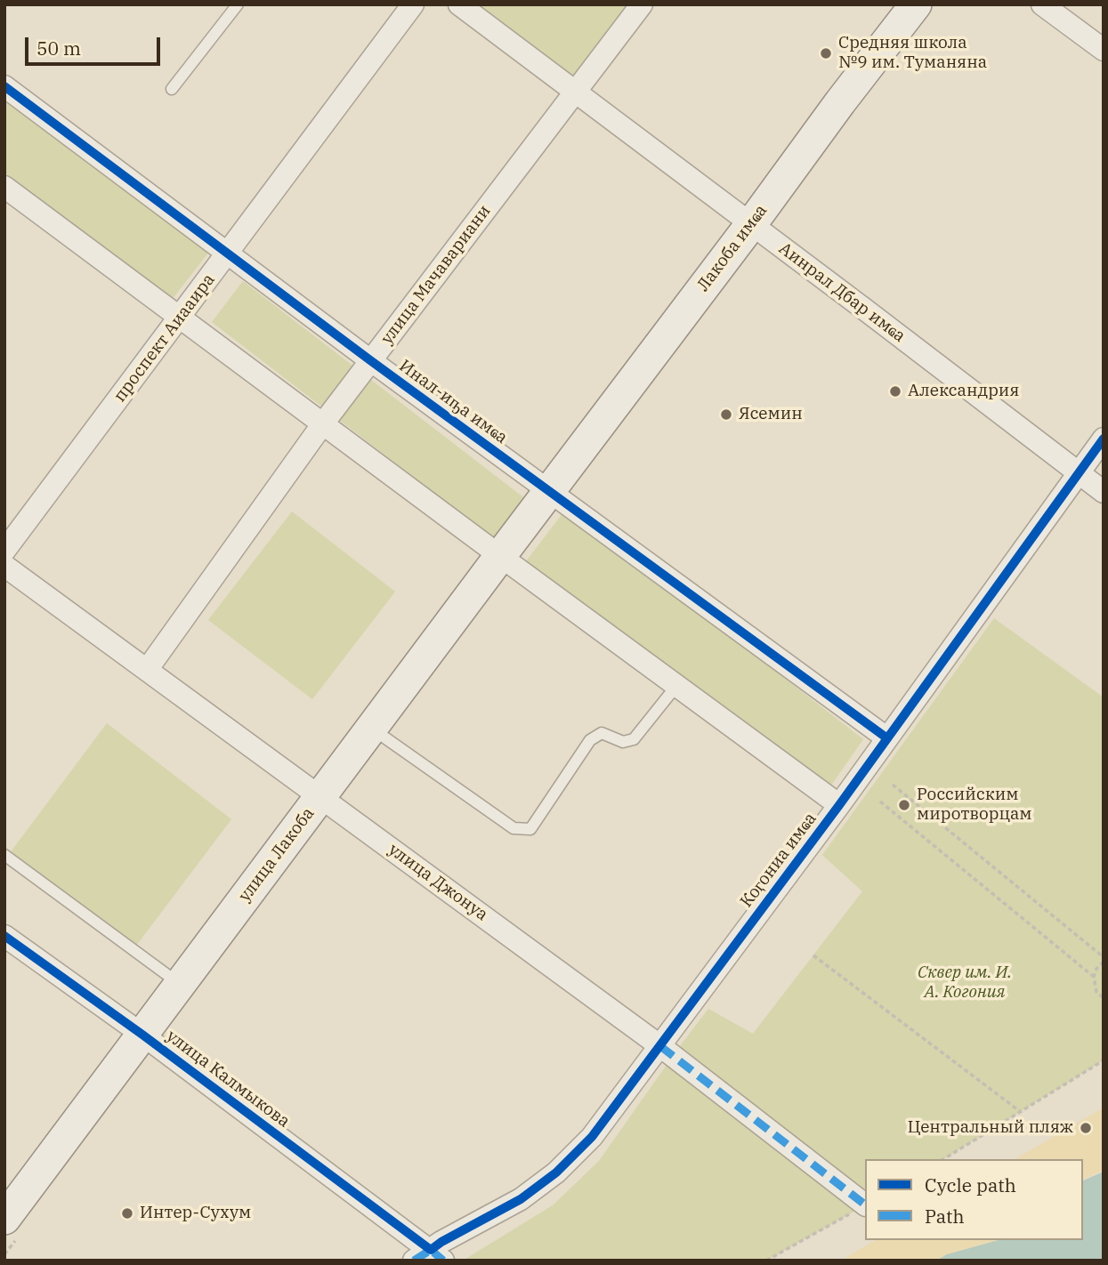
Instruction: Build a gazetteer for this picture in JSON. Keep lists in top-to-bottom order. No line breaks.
{"streets":{"main road":["Лакоба имҩа","улица Лакоба"],"street":["улица Мачавариани","Аинрал Дбар имҩа","проспект Аиааира","Инал-иҧа имҩа","Коӷониа имҩа","улица Джонуа","улица Калмыкова"]},"crossings":[["Лакоба имҩа","Аинрал Дбар имҩа"],["Лакоба имҩа","Инал-иҧа имҩа"],["Лакоба имҩа","улица Лакоба"],["улица Мачавариани","Аинрал Дбар имҩа"],["улица Мачавариани","Инал-иҧа имҩа"],["улица Мачавариани","улица Джонуа"],["Аинрал Дбар имҩа","Коӷониа имҩа"],["проспект Аиааира","Инал-иҧа имҩа"],["Инал-иҧа имҩа","улица Лакоба"],["Инал-иҧа имҩа","Коӷониа имҩа"],["улица Лакоба","улица Джонуа"],["улица Лакоба","улица Калмыкова"],["Коӷониа имҩа","улица Джонуа"],["Коӷониа имҩа","улица Калмыкова"]],"parks":["Сквер им. И. А. Когония"],"places":["Средняя школа №9 им. Туманяна","Александрия","Ясемин","Российским миротворцам","Центральный пляж","Интер-Сухум"],"legend":["Cycle path","Path"],"scale_bar":"50 m"}
